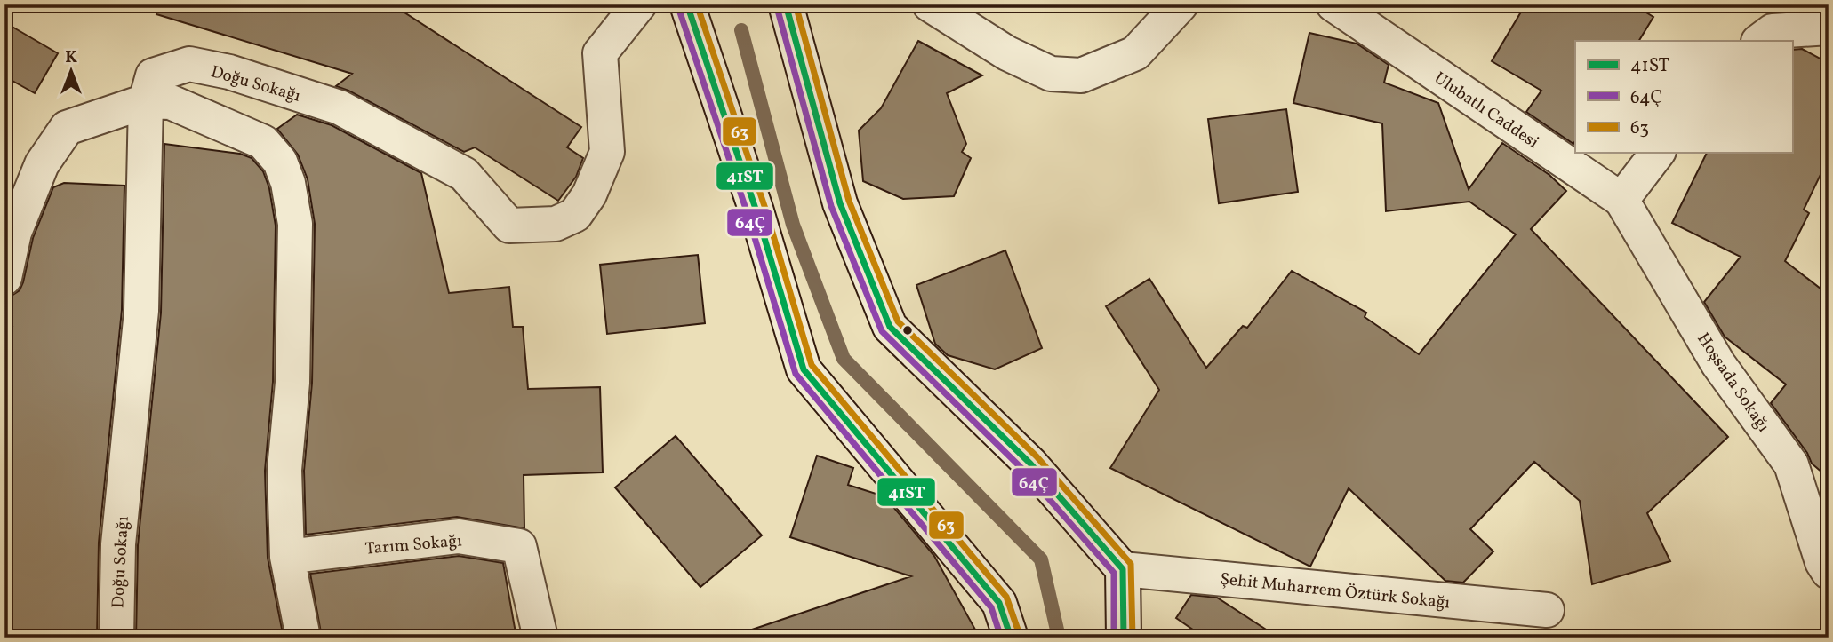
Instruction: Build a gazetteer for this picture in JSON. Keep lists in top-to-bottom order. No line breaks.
{"streets":{"street":["Doğu Sokağı","Ulubatlı Caddesi","Hoşsada Sokağı","Tarım Sokağı","Şehit Muharrem Öztürk Sokağı"]},"crossings":[["Ulubatlı Caddesi","Hoşsada Sokağı"]],"lines":["transit line 41ST","transit line 63","transit line 64Ç"],"legend":["41ST","64Ç","63"],"north":"top"}
